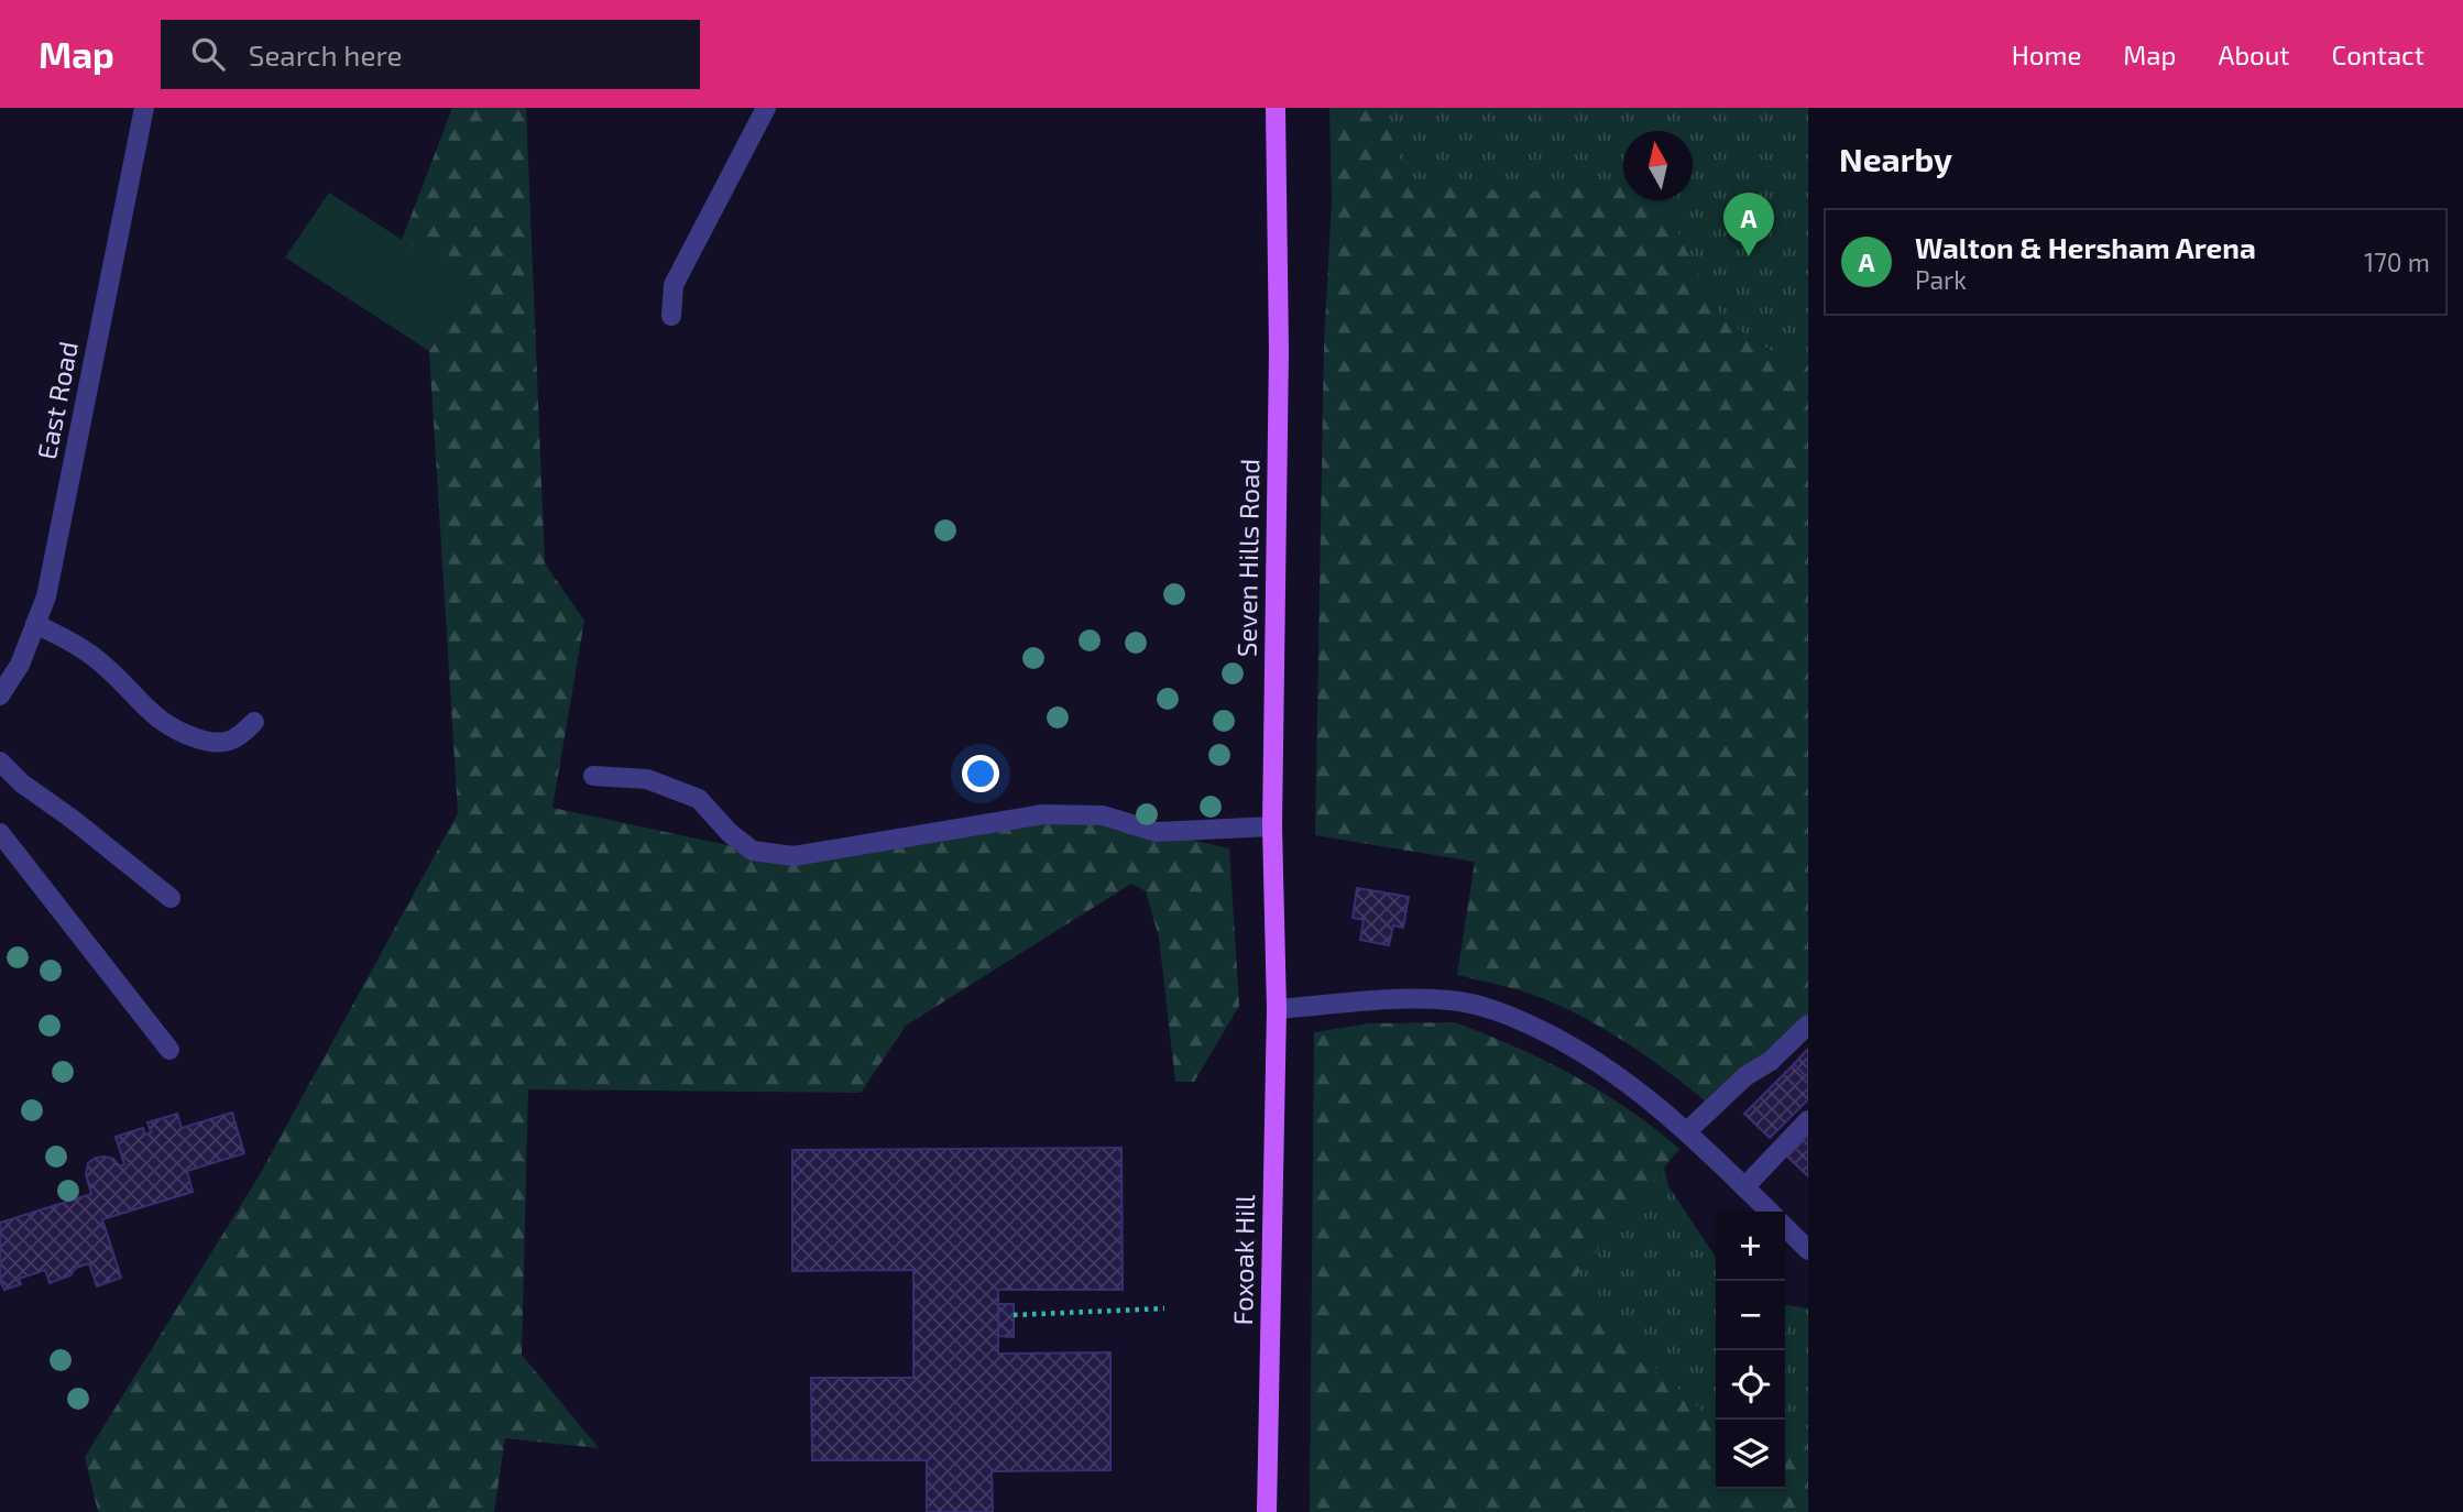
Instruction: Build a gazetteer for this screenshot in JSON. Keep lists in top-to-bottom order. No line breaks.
{"streets":{"main road":["Seven Hills Road","Foxoak Hill"],"street":["East Road"]},"crossings":[["Seven Hills Road","Foxoak Hill"]],"north":"top","page":{"header":"Map","search":"Search here","nav":["Home","Map","About","Contact"],"heading":"Nearby","pins":"A","list":[{"mark":"A","name":"Walton & Hersham Arena","note":"Park","value":"170 m"}],"map_buttons":["+","−"]}}
